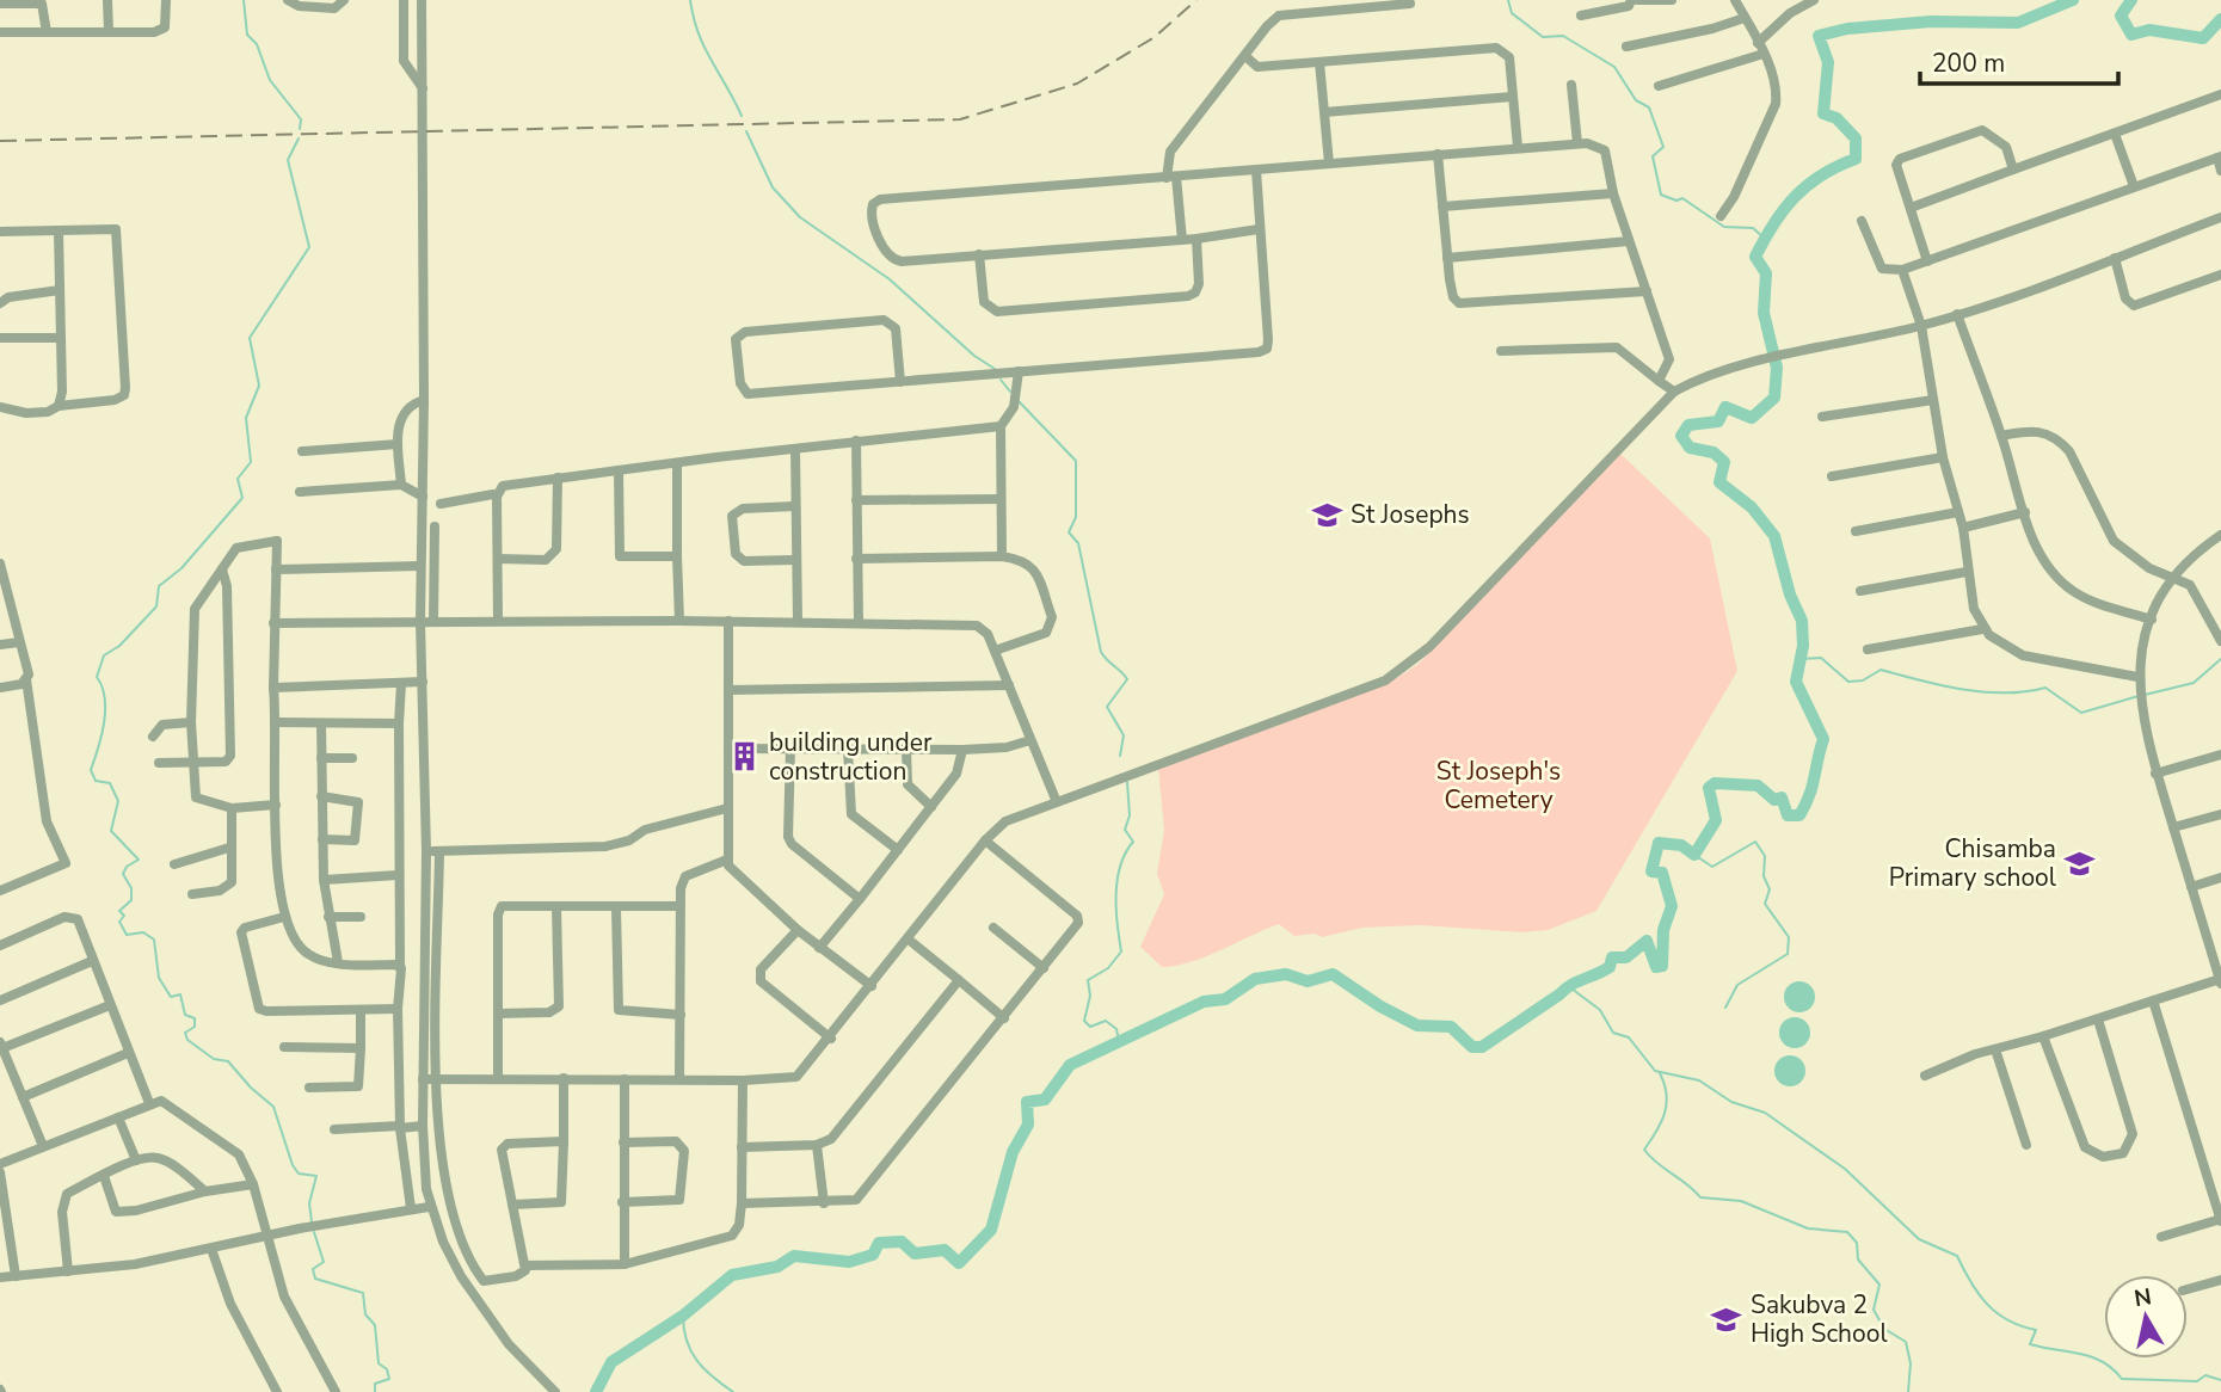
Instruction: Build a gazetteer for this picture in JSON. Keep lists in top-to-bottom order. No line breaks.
{"parks":["St Joseph's Cemetery"],"places":{"school or university":["St Josephs","Chisamba Primary school","Sakubva 2 High School"],"building":["building under construction"]},"scale_bar":"200 m","north":"top"}
